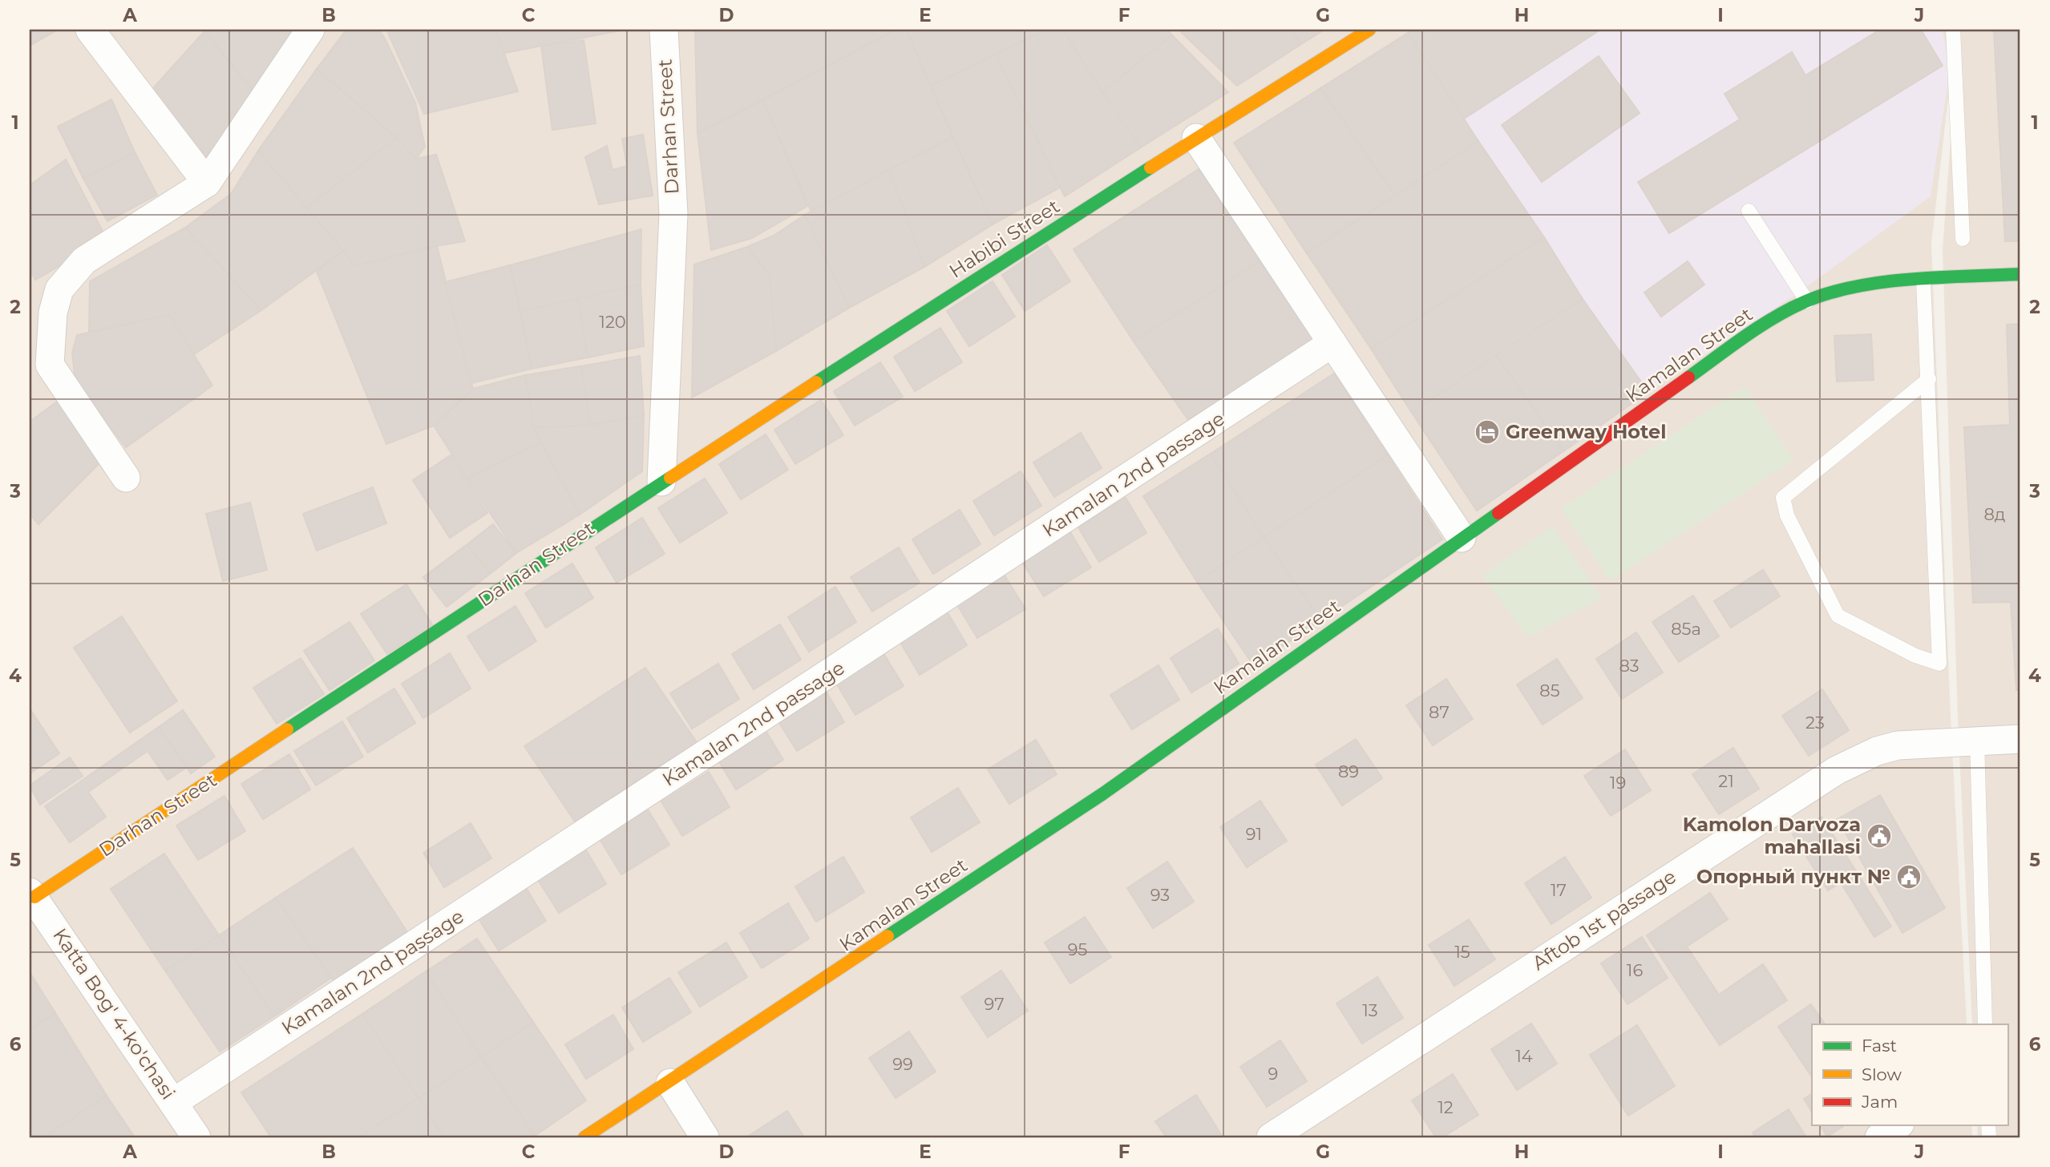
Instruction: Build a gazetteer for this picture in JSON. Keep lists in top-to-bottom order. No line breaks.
{"streets":{"street":["Darhan Street","Habibi Street","Kamalan Street","Kamalan 2nd passage","Aftob 1st passage","Katta Bog' 4-ko'chasi"]},"crossings":[["Darhan Street","Habibi Street"],["Darhan Street","Katta Bog' 4-ko'chasi"],["Kamalan 2nd passage","Katta Bog' 4-ko'chasi"]],"places":{"hotel":["Greenway Hotel"],"public building":["Kamolon Darvoza mahallasi","Опорный пункт №"]},"house_numbers":["120","8д","85a","83","85","87","23","89","21","19","91","17","93","95","15","16","97","13","14","99","9","12"],"legend":["Fast","Slow","Jam"],"grid":{"columns":["A","B","C","D","E","F","G","H","I","J"],"rows":["1","2","3","4","5","6"]}}
